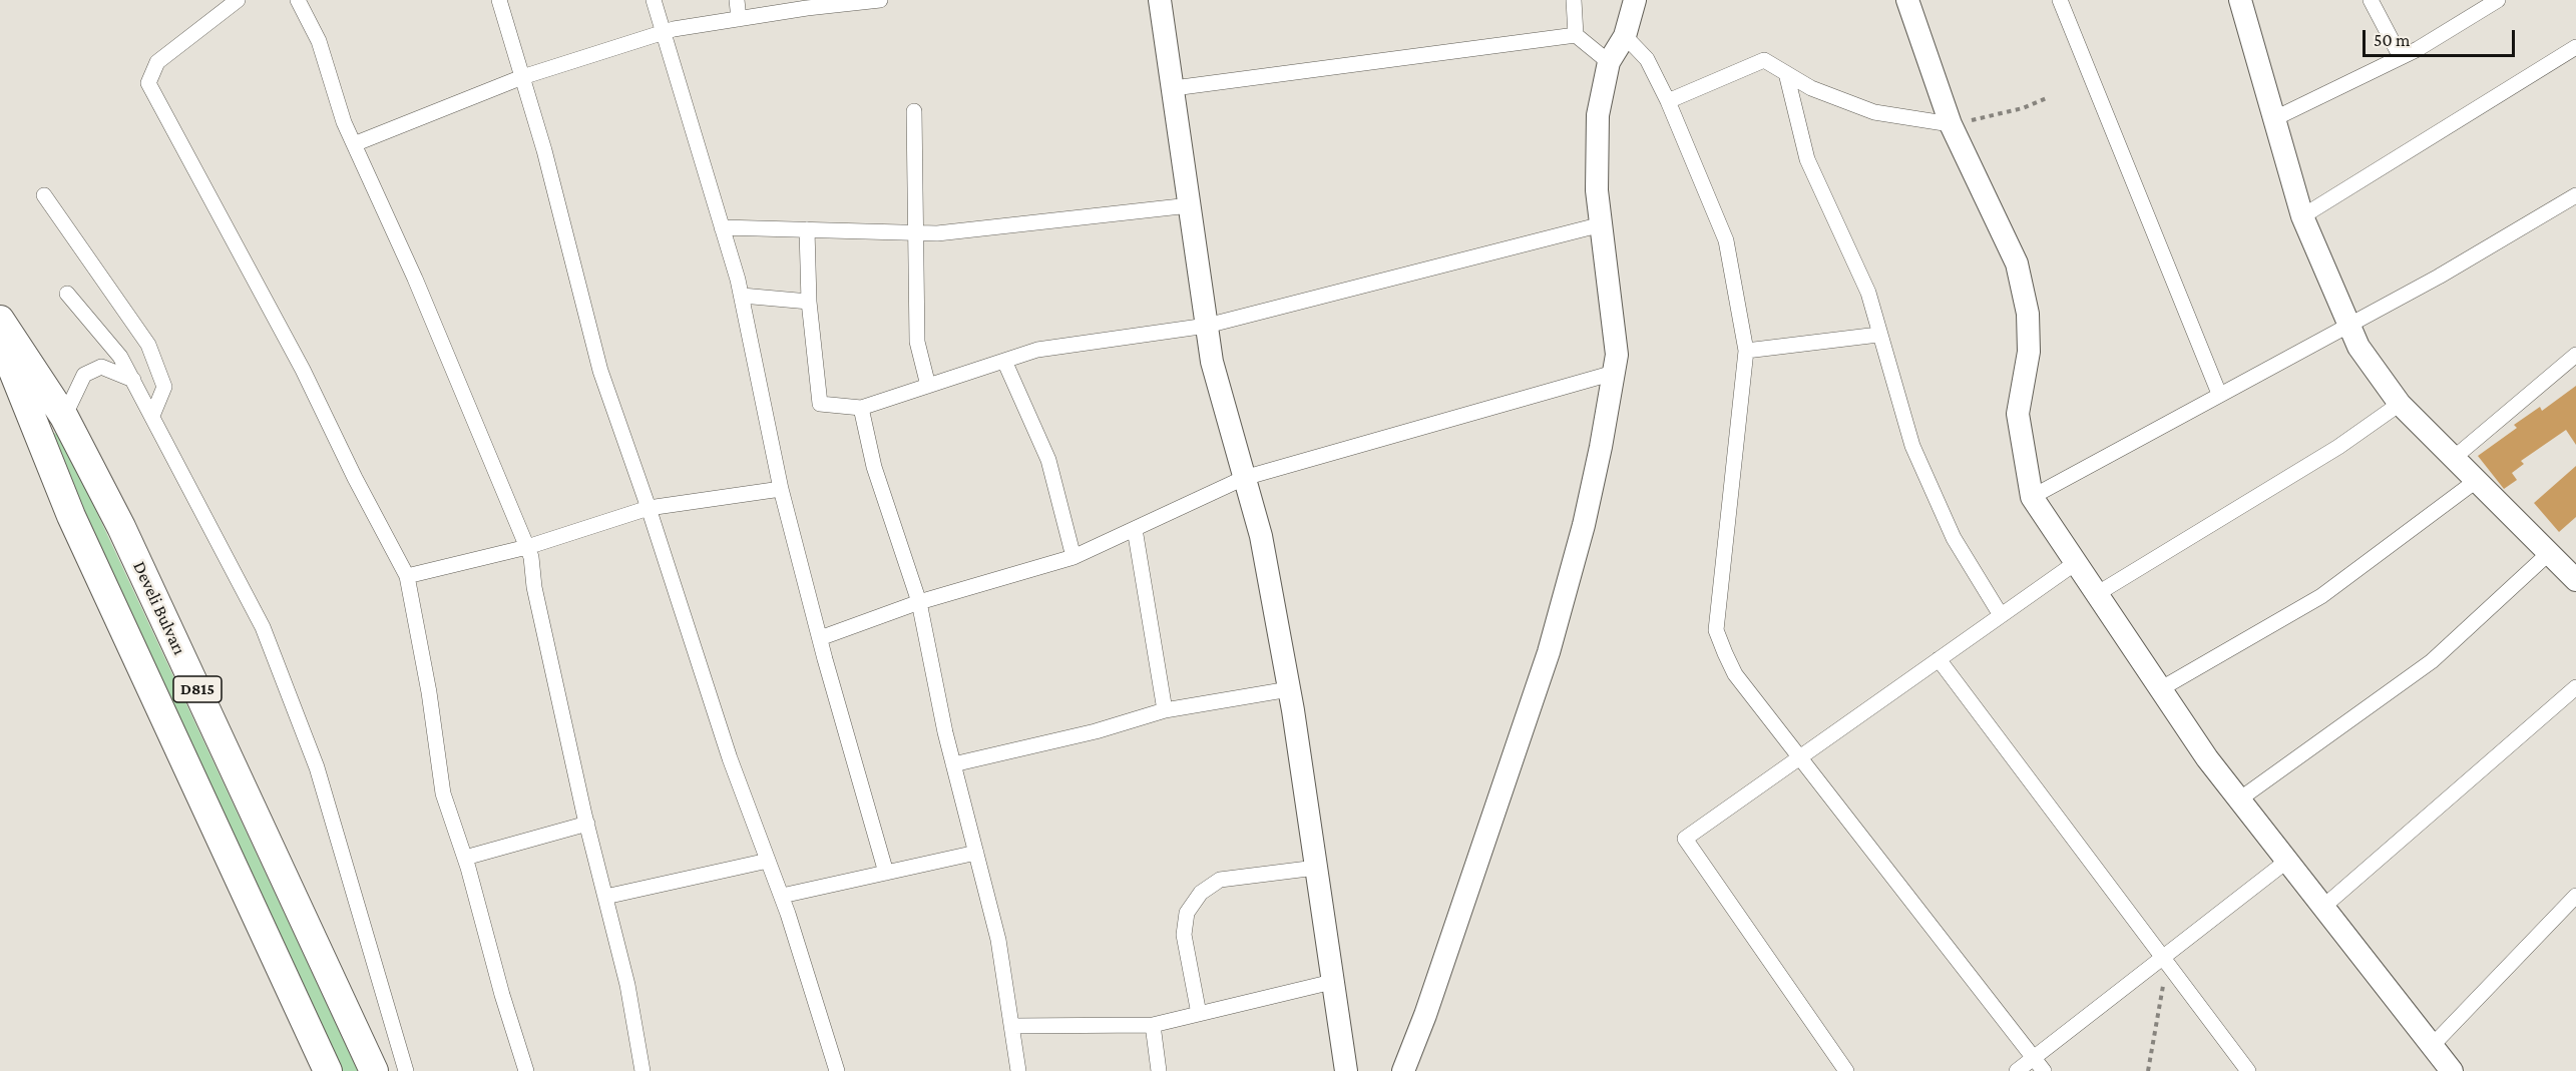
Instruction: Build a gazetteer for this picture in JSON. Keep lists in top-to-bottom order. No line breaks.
{"streets":{"highway":["Develi Bulvarı","D815"]},"scale_bar":"50 m"}
